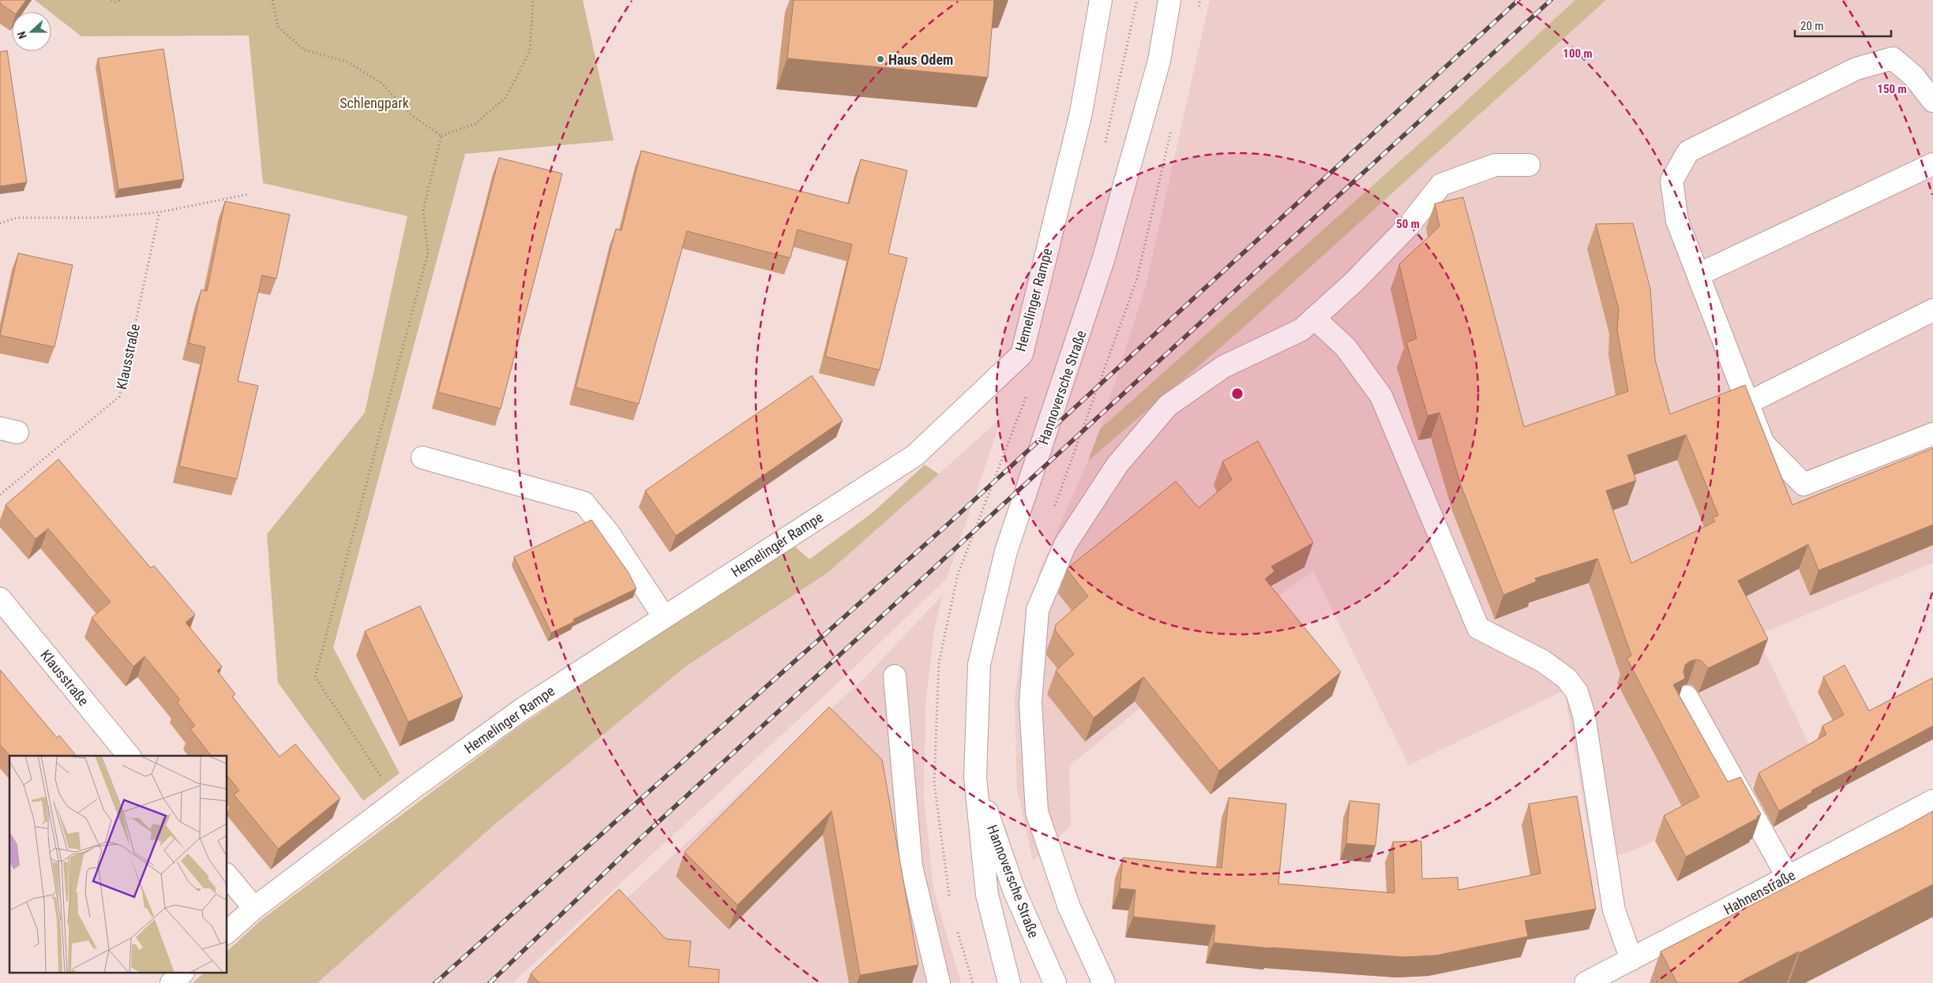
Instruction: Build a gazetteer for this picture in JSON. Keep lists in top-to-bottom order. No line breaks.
{"streets":{"street":["Hemelinger Rampe","Klausstraße","Hannoversche Straße","Hahnenstraße"]},"parks":["Schlengpark"],"places":["Haus Odem"],"scale_bar":"20 m","north":"left","rings":["100 m","150 m","50 m"]}
